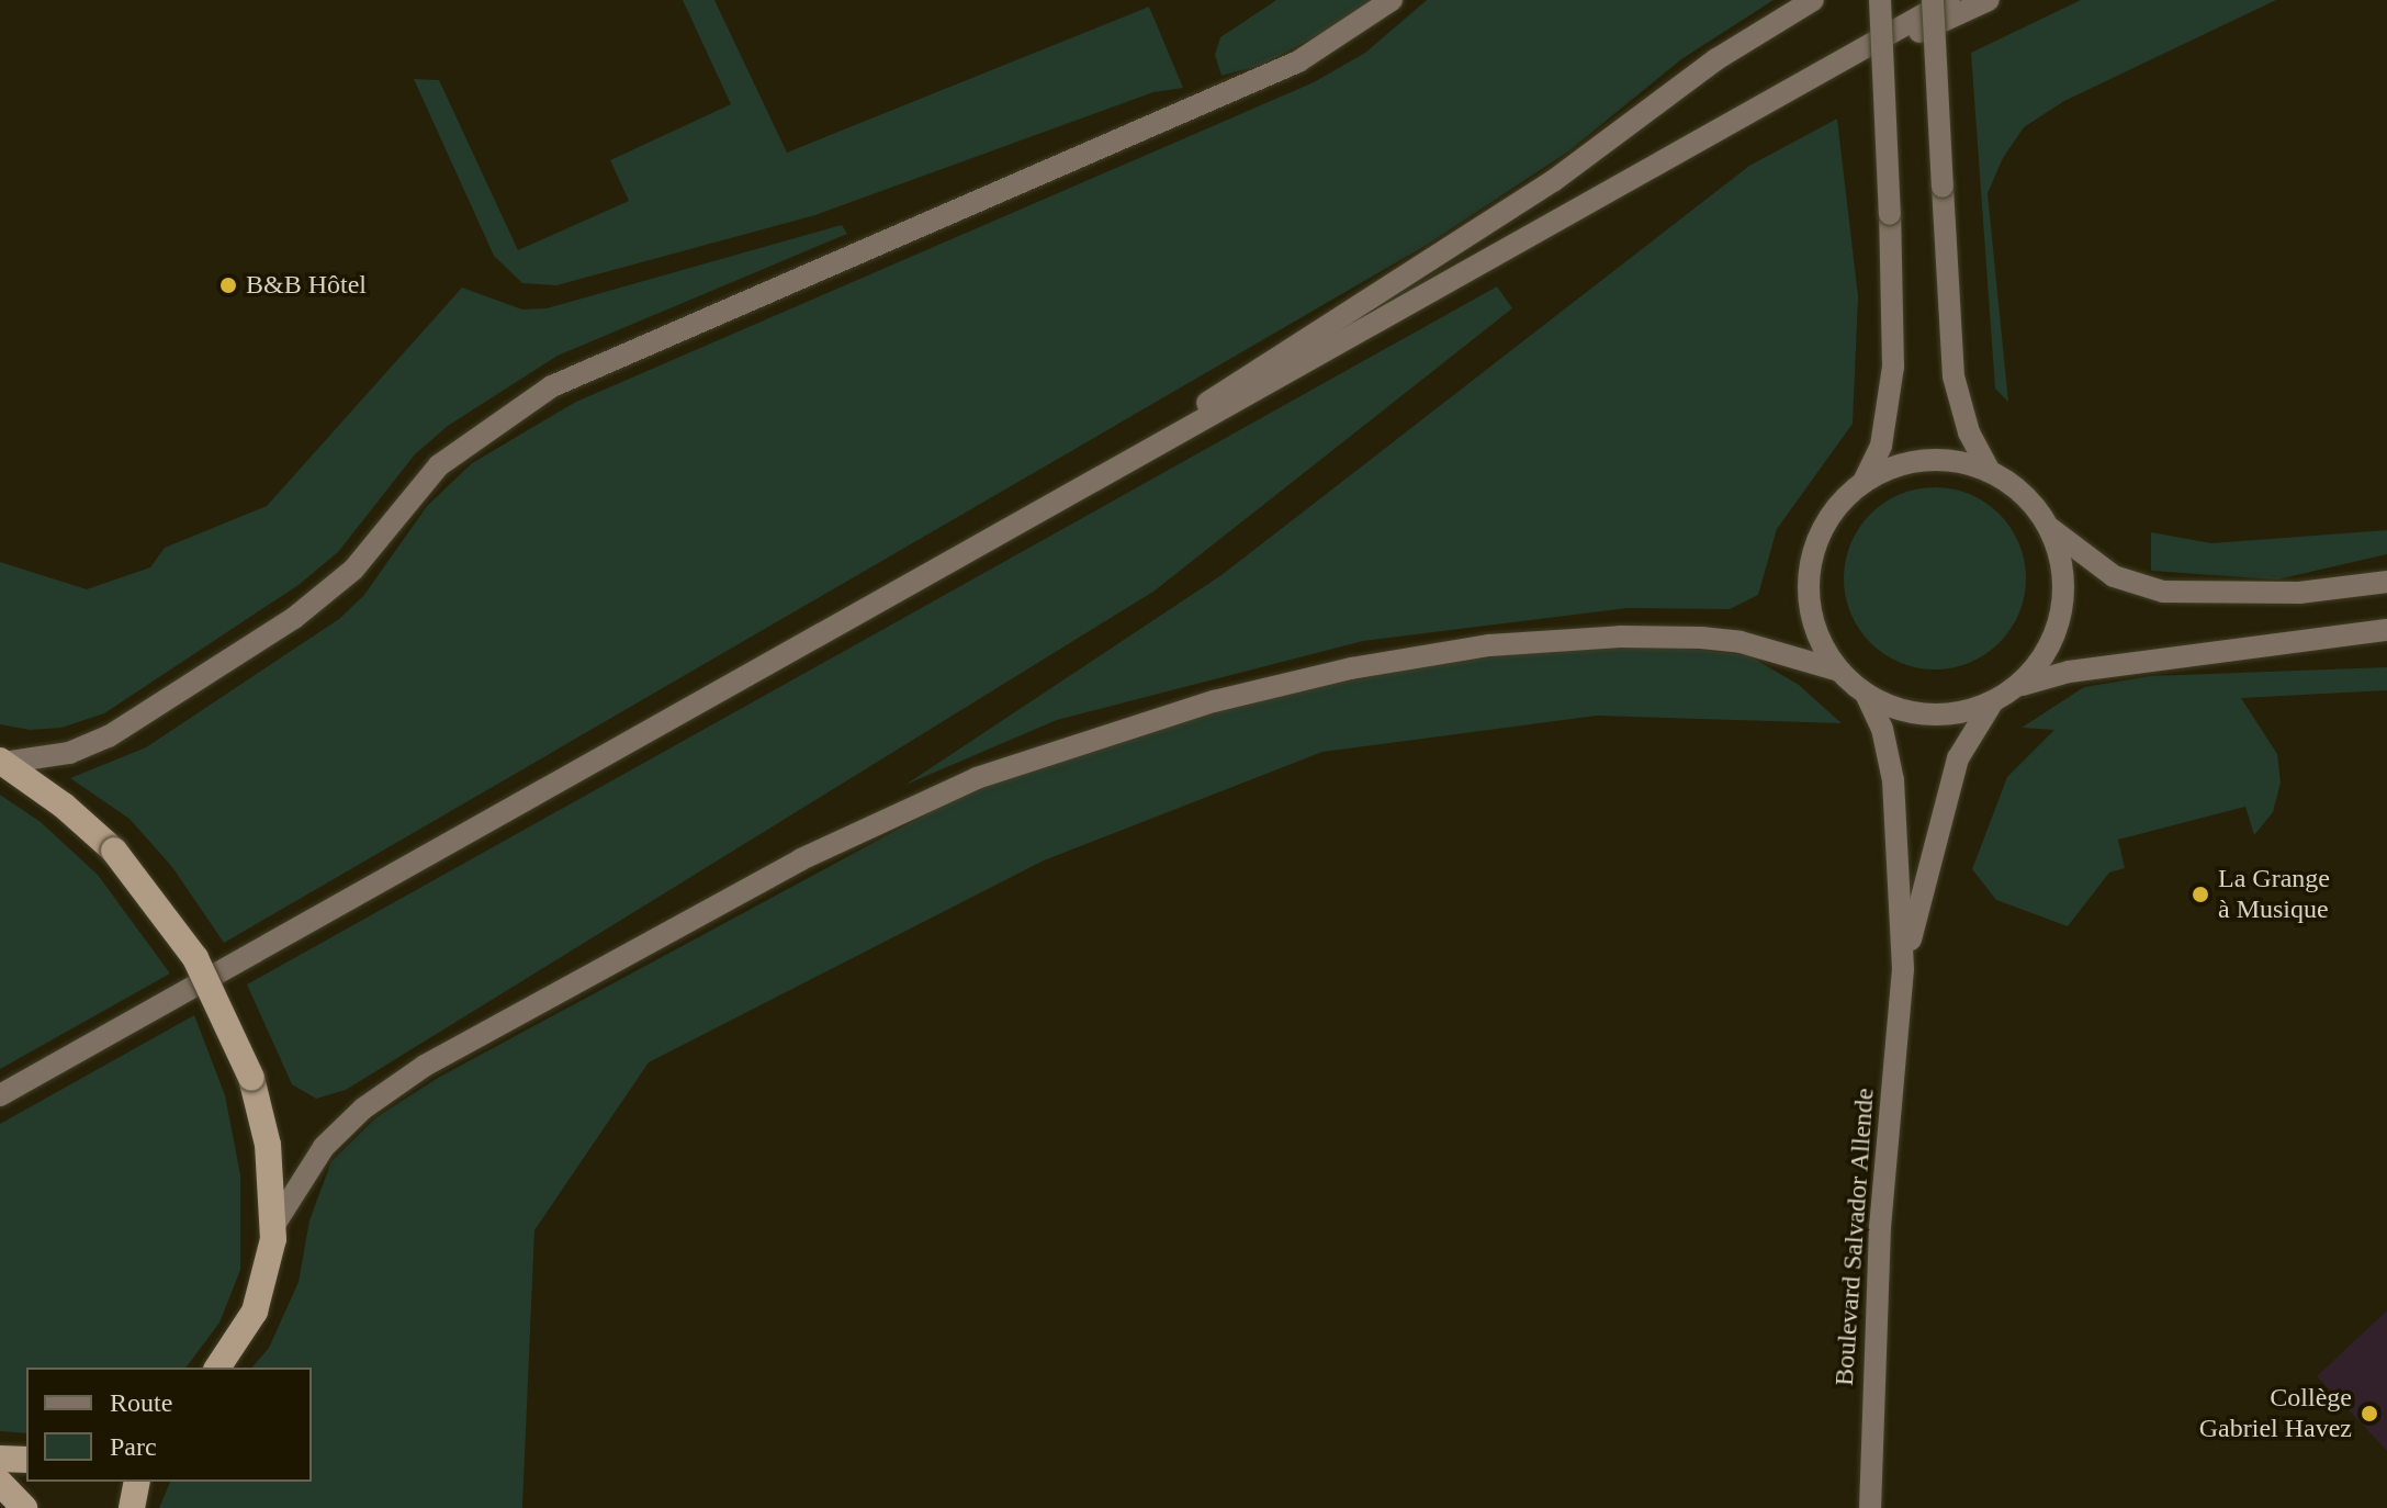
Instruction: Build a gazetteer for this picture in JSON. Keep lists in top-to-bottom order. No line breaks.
{"streets":{"main road":["Boulevard Salvador Allende"]},"places":["B&B Hôtel","La Grange à Musique","Collège Gabriel Havez"],"legend":["Route","Parc"]}
